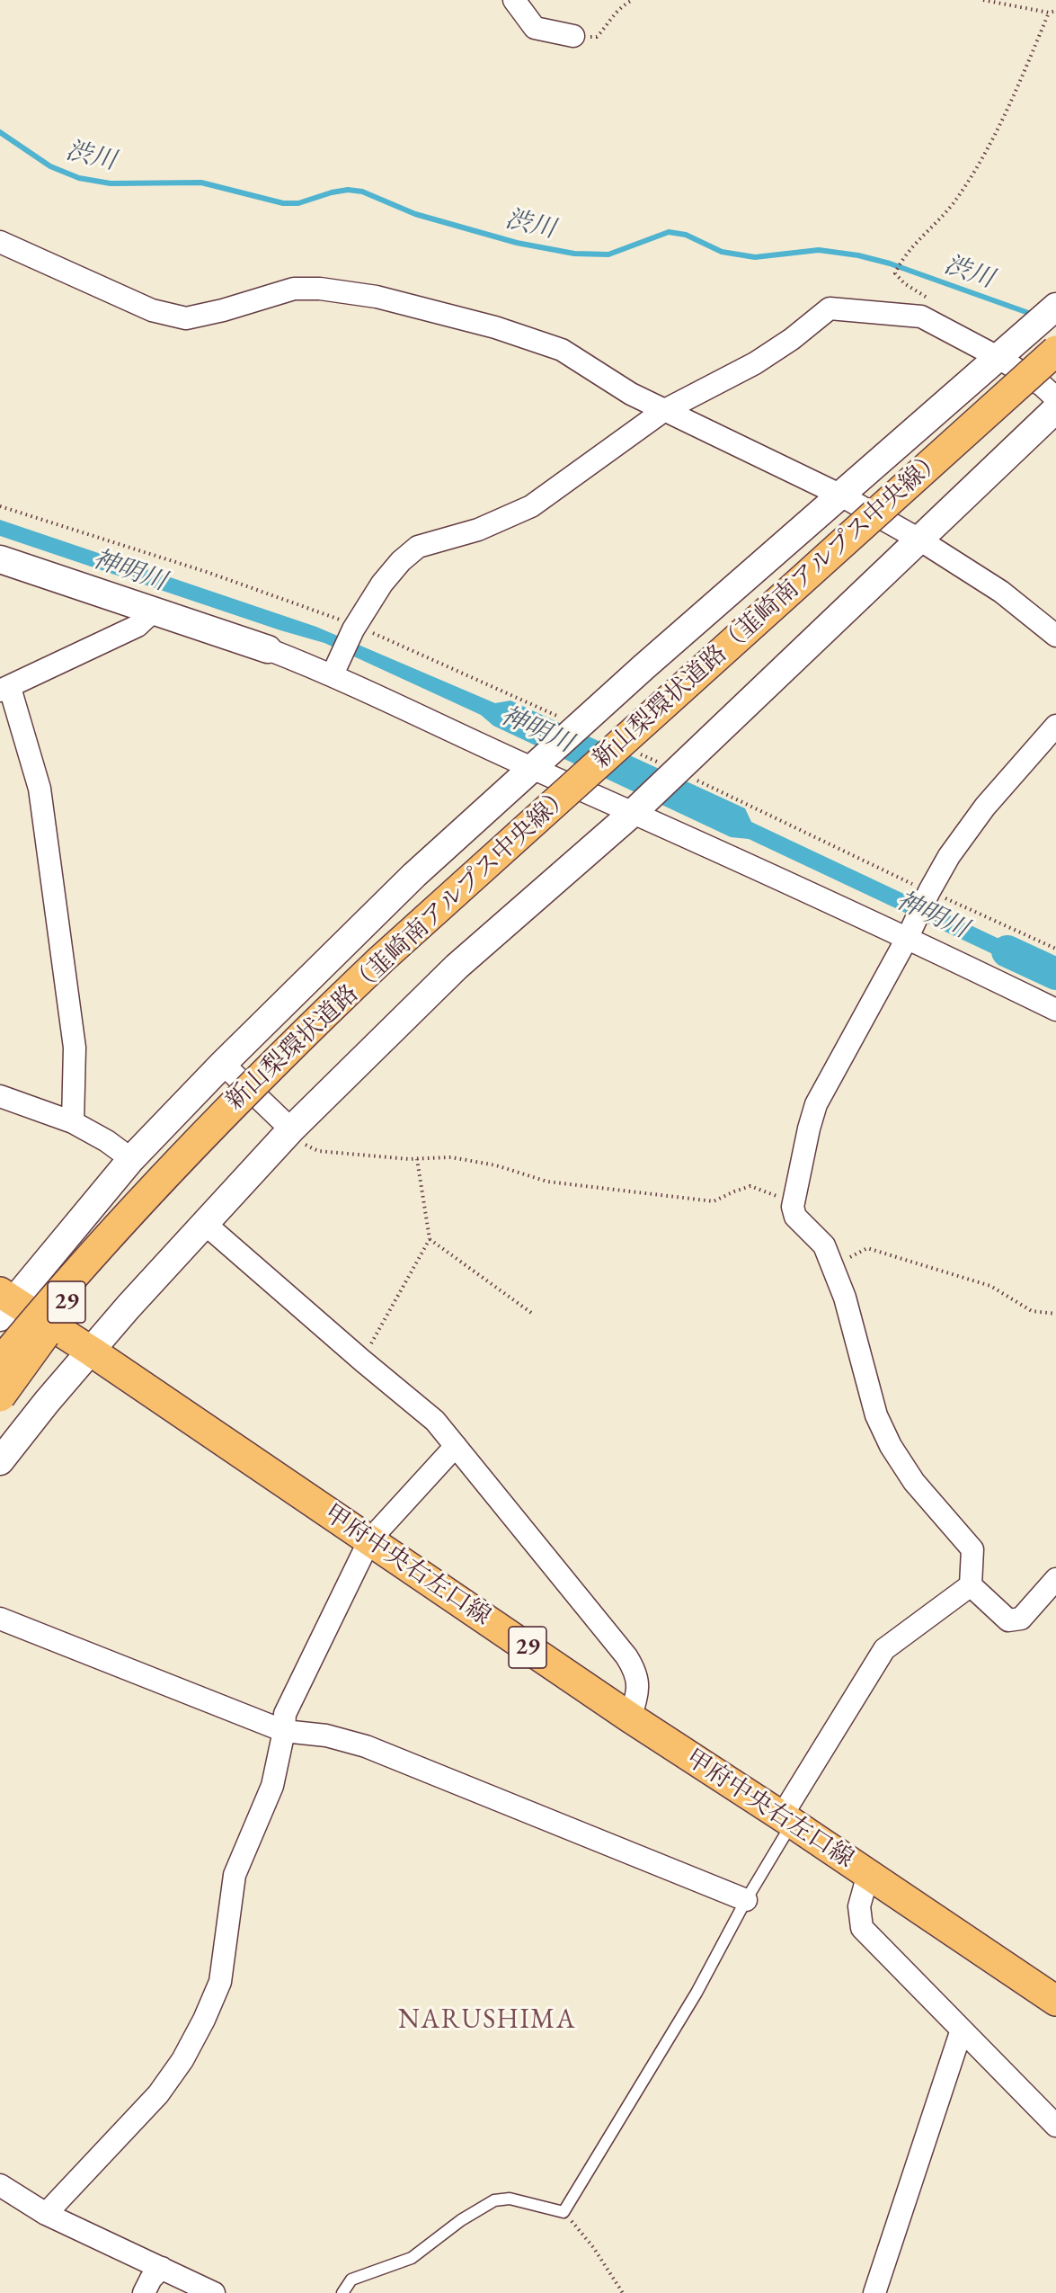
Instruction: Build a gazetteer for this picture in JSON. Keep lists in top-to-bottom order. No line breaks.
{"streets":{"main road":["新山梨環状道路（韮崎南アルプス中央線）","29","甲府中央右左口線"]},"districts":["NARUSHIMA"],"water":["渋川","神明川"]}
